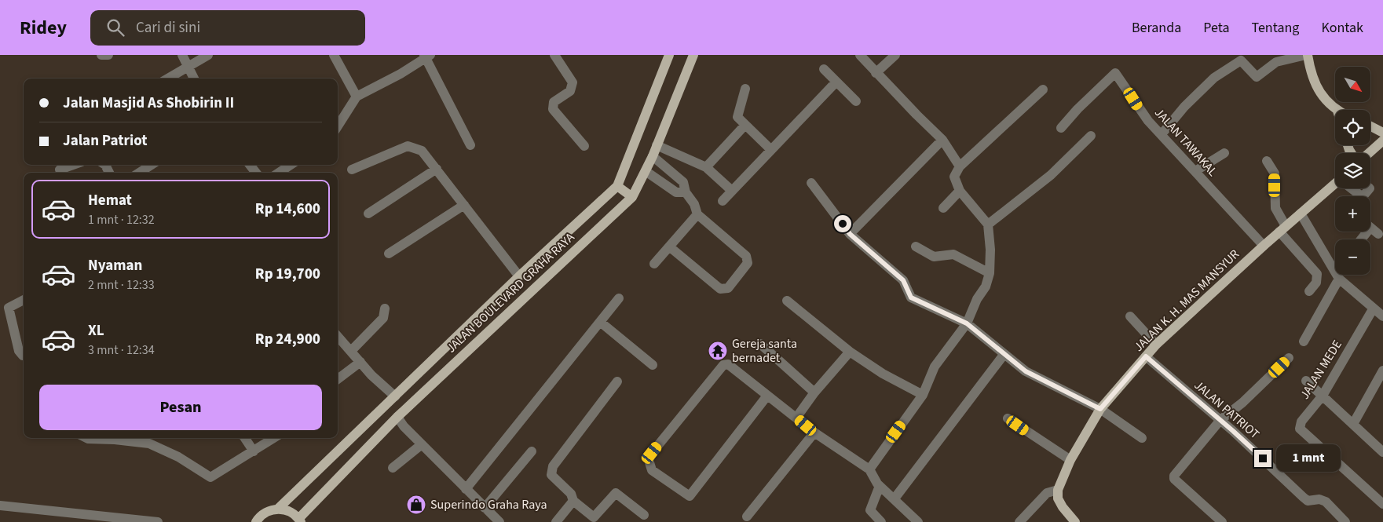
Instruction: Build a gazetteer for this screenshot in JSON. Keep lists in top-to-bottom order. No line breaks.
{"streets":{"main road":["JALAN BOULEVARD GRAHA RAYA","JALAN K. H. MAS MANSYUR"],"street":["JALAN TAWAKAL","JALAN MEDE","JALAN PATRIOT"]},"crossings":[["JALAN TAWAKAL","JALAN K. H. MAS MANSYUR"],["JALAN K. H. MAS MANSYUR","JALAN PATRIOT"]],"places":{"temple":["Gereja santa bernadet"],"shop":["Superindo Graha Raya"]},"north":"bottom right","page":{"header":"Ridey","search":"Cari di sini","nav":["Beranda","Peta","Tentang","Kontak"],"map_buttons":["+","−"],"banner":["Jalan Masjid As Shobirin II","Jalan Patriot"],"list":[{"name":"Hemat","note":"1 mnt · 12:32","value":"Rp 14,600"},{"name":"Nyaman","note":"2 mnt · 12:33","value":"Rp 19,700"},{"name":"XL","note":"3 mnt · 12:34","value":"Rp 24,900"}],"buttons":"Pesan","bubble":"1 mnt"}}
